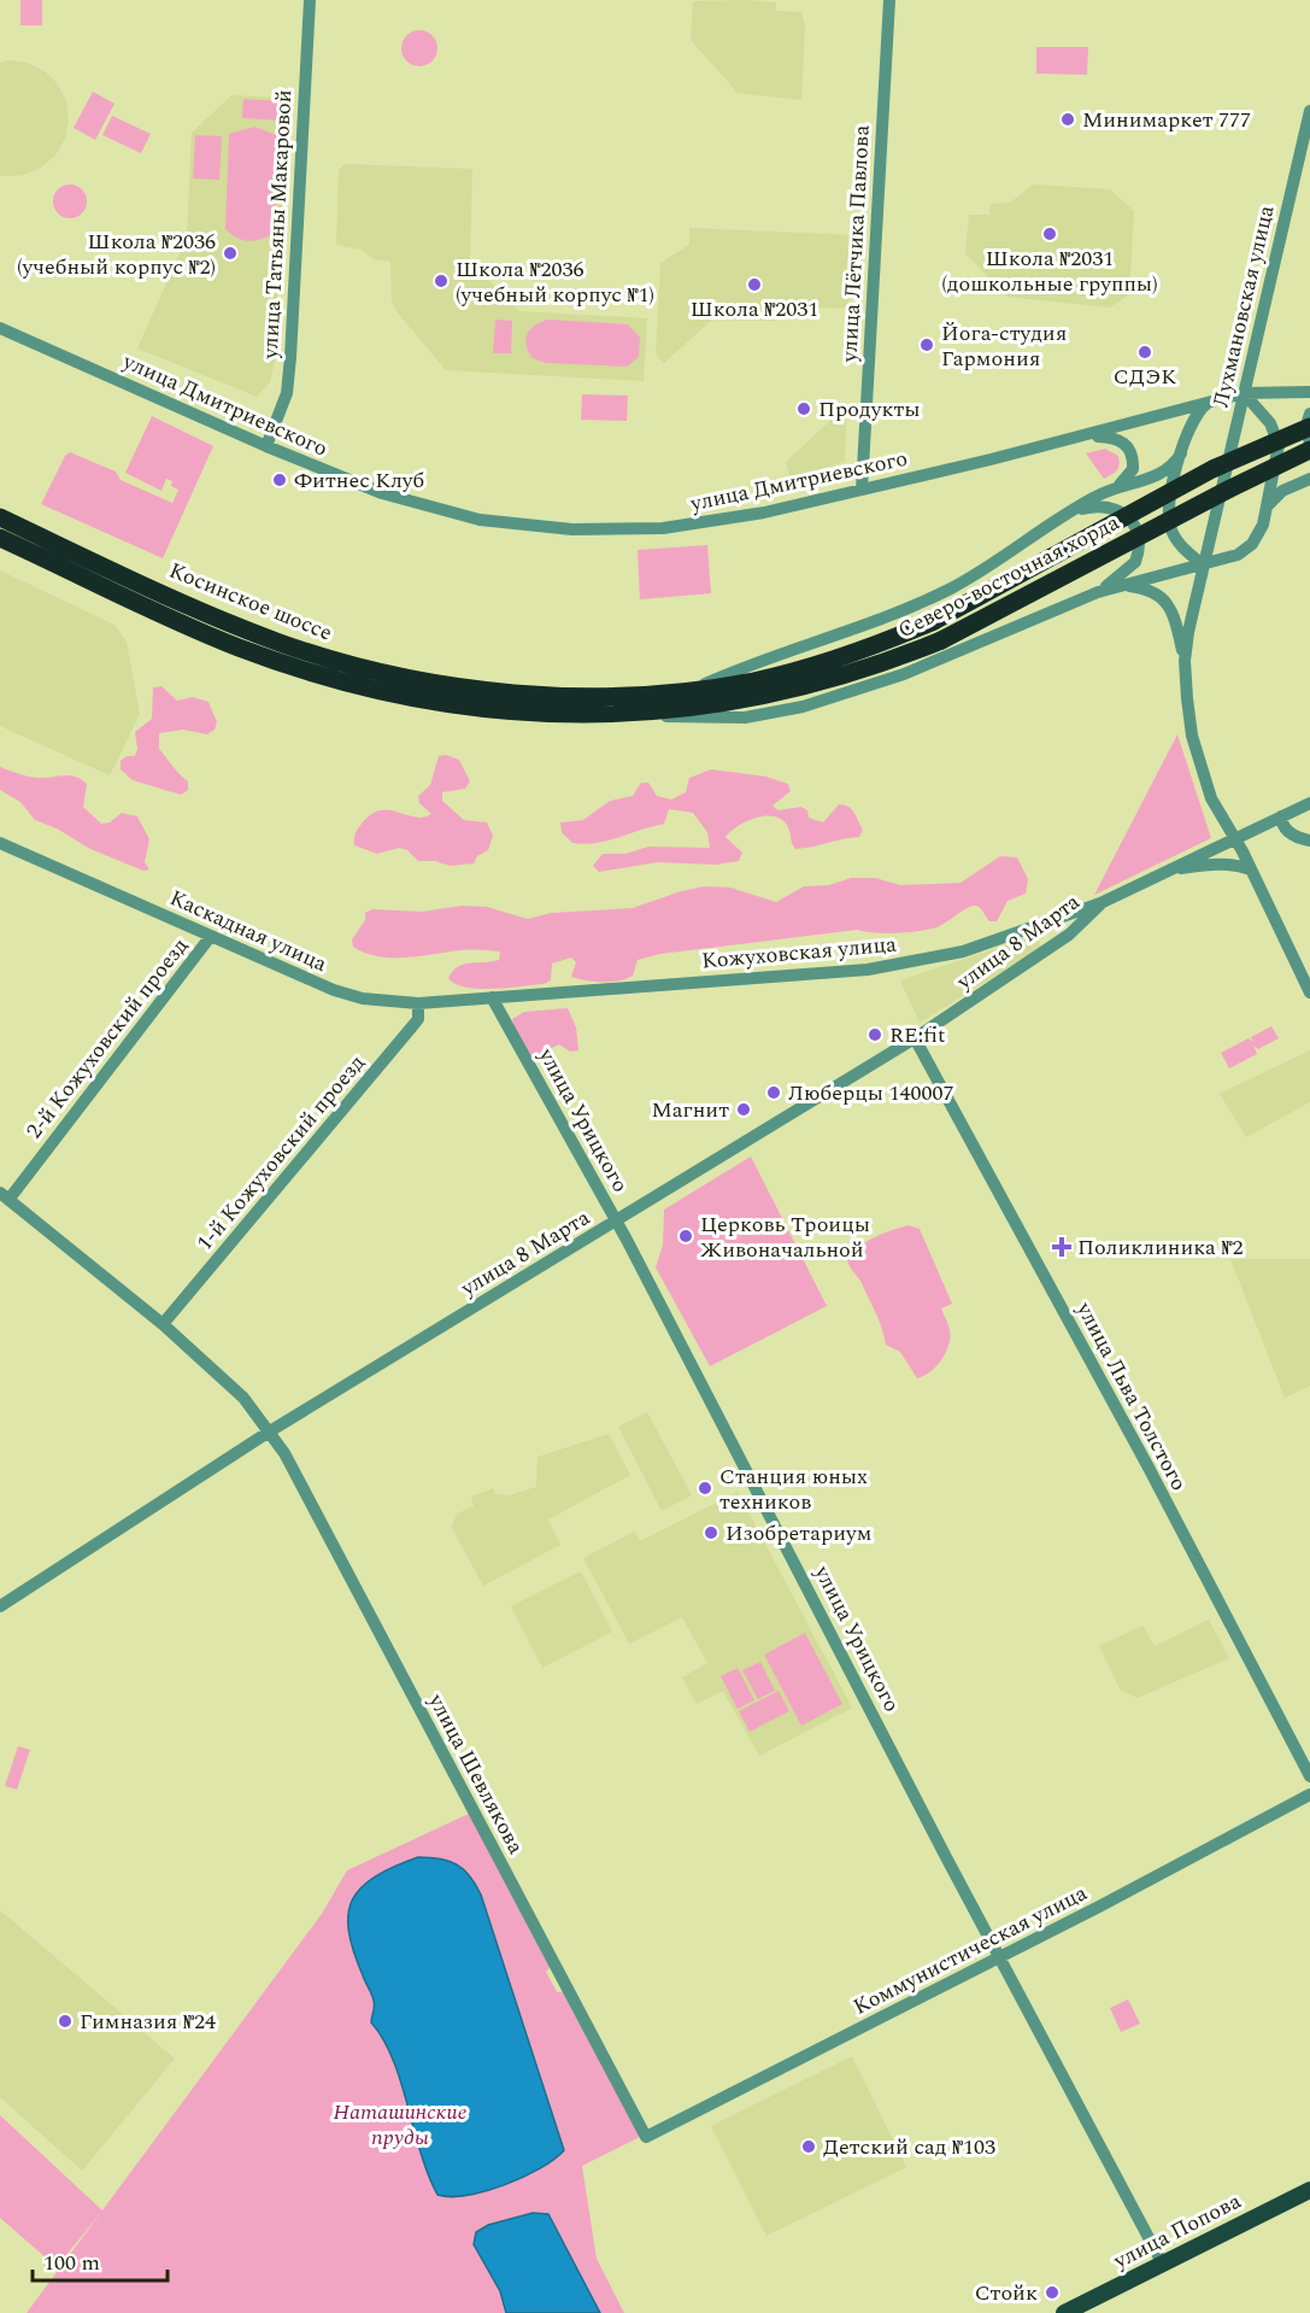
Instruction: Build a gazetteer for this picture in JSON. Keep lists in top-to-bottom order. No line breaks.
{"streets":{"highway":["Северо-восточная хорда","Косинское шоссе"],"main road":["улица Попова"],"street":["улица Татьяны Макаровой","улица Лётчика Павлова","Лухмановская улица","улица Дмитриевского","Каскадная улица","улица 8 Марта","Кожуховская улица","2-й Кожуховский проезд","улица Урицкого","1-й Кожуховский проезд","улица Льва Толстого","улица Шевлякова","Коммунистическая улица"]},"crossings":[["улица Татьяны Макаровой","улица Дмитриевского"],["улица Лётчика Павлова","улица Дмитриевского"],["Лухмановская улица","улица Дмитриевского"],["Северо-восточная хорда","Косинское шоссе"],["Каскадная улица","Кожуховская улица"],["Каскадная улица","2-й Кожуховский проезд"],["Каскадная улица","улица Урицкого"],["Каскадная улица","1-й Кожуховский проезд"],["улица 8 Марта","Кожуховская улица"],["улица 8 Марта","улица Урицкого"],["улица 8 Марта","улица Льва Толстого"],["улица 8 Марта","улица Шевлякова"],["Кожуховская улица","улица Урицкого"],["2-й Кожуховский проезд","улица Шевлякова"],["улица Урицкого","Коммунистическая улица"],["улица Урицкого","улица Попова"],["1-й Кожуховский проезд","улица Шевлякова"],["улица Шевлякова","Коммунистическая улица"]],"parks":["Наташинские пруды"],"places":{"other":["Минимаркет 777","Школа №2031 (дошкольные группы)","Школа №2036 (учебный корпус №2)","Школа №2036 (учебный корпус №1)","Школа №2031","Йога-студия Гармония","СДЭК","Продукты","Фитнес Клуб","RE:fit","Люберцы 140007","Магнит","Церковь Троицы Живоначальной","Станция юных техников","Изобретариум","Гимназия №24","Детский сад №103","Стойк"],"health":["Поликлиника №2"]},"scale_bar":"100 m"}
